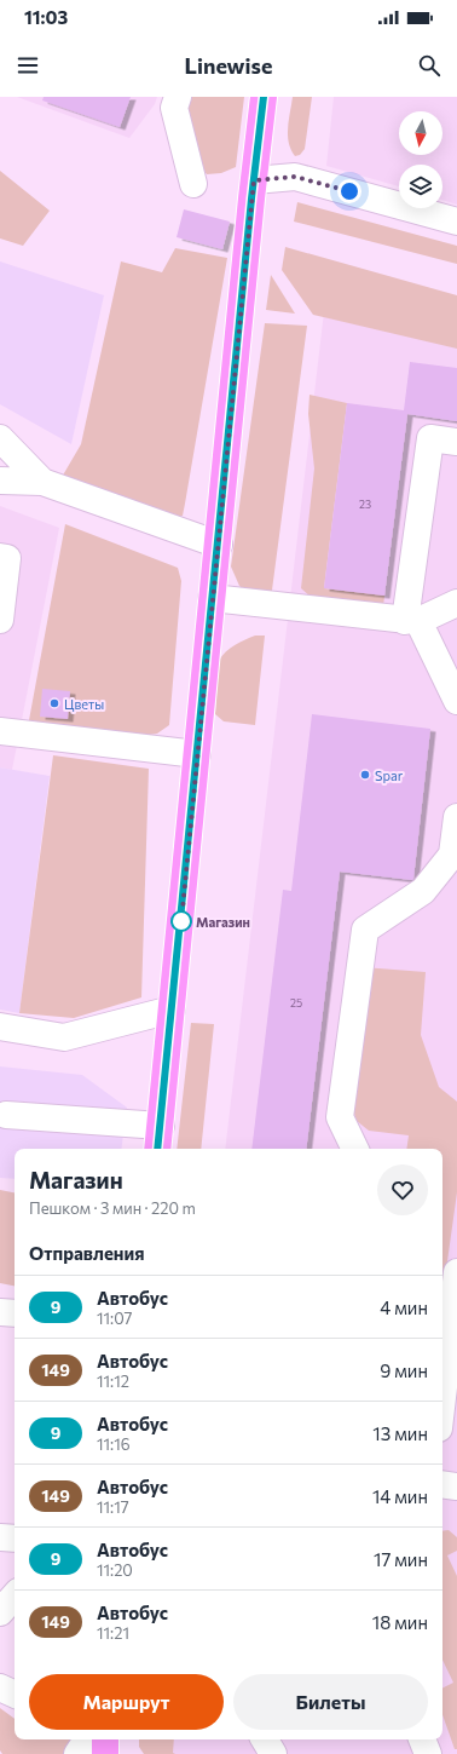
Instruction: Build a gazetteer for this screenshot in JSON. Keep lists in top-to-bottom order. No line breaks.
{"places":["Цветы","Spar","Магазин"],"lines":["bus line 9"],"house_numbers":["23","25"],"north":"bottom","page":{"status":"11:03","header":"Linewise","heading":[["Магазин","Пешком · 3 мин · 220 m"],"Отправления"],"list":[{"mark":"9","name":"Автобус","note":"11:07","value":"4 мин"},{"mark":"149","name":"Автобус","note":"11:12","value":"9 мин"},{"mark":"9","name":"Автобус","note":"11:16","value":"13 мин"},{"mark":"149","name":"Автобус","note":"11:17","value":"14 мин"},{"mark":"9","name":"Автобус","note":"11:20","value":"17 мин"},{"mark":"149","name":"Автобус","note":"11:21","value":"18 мин"}],"buttons":["Маршрут","Билеты"]}}
